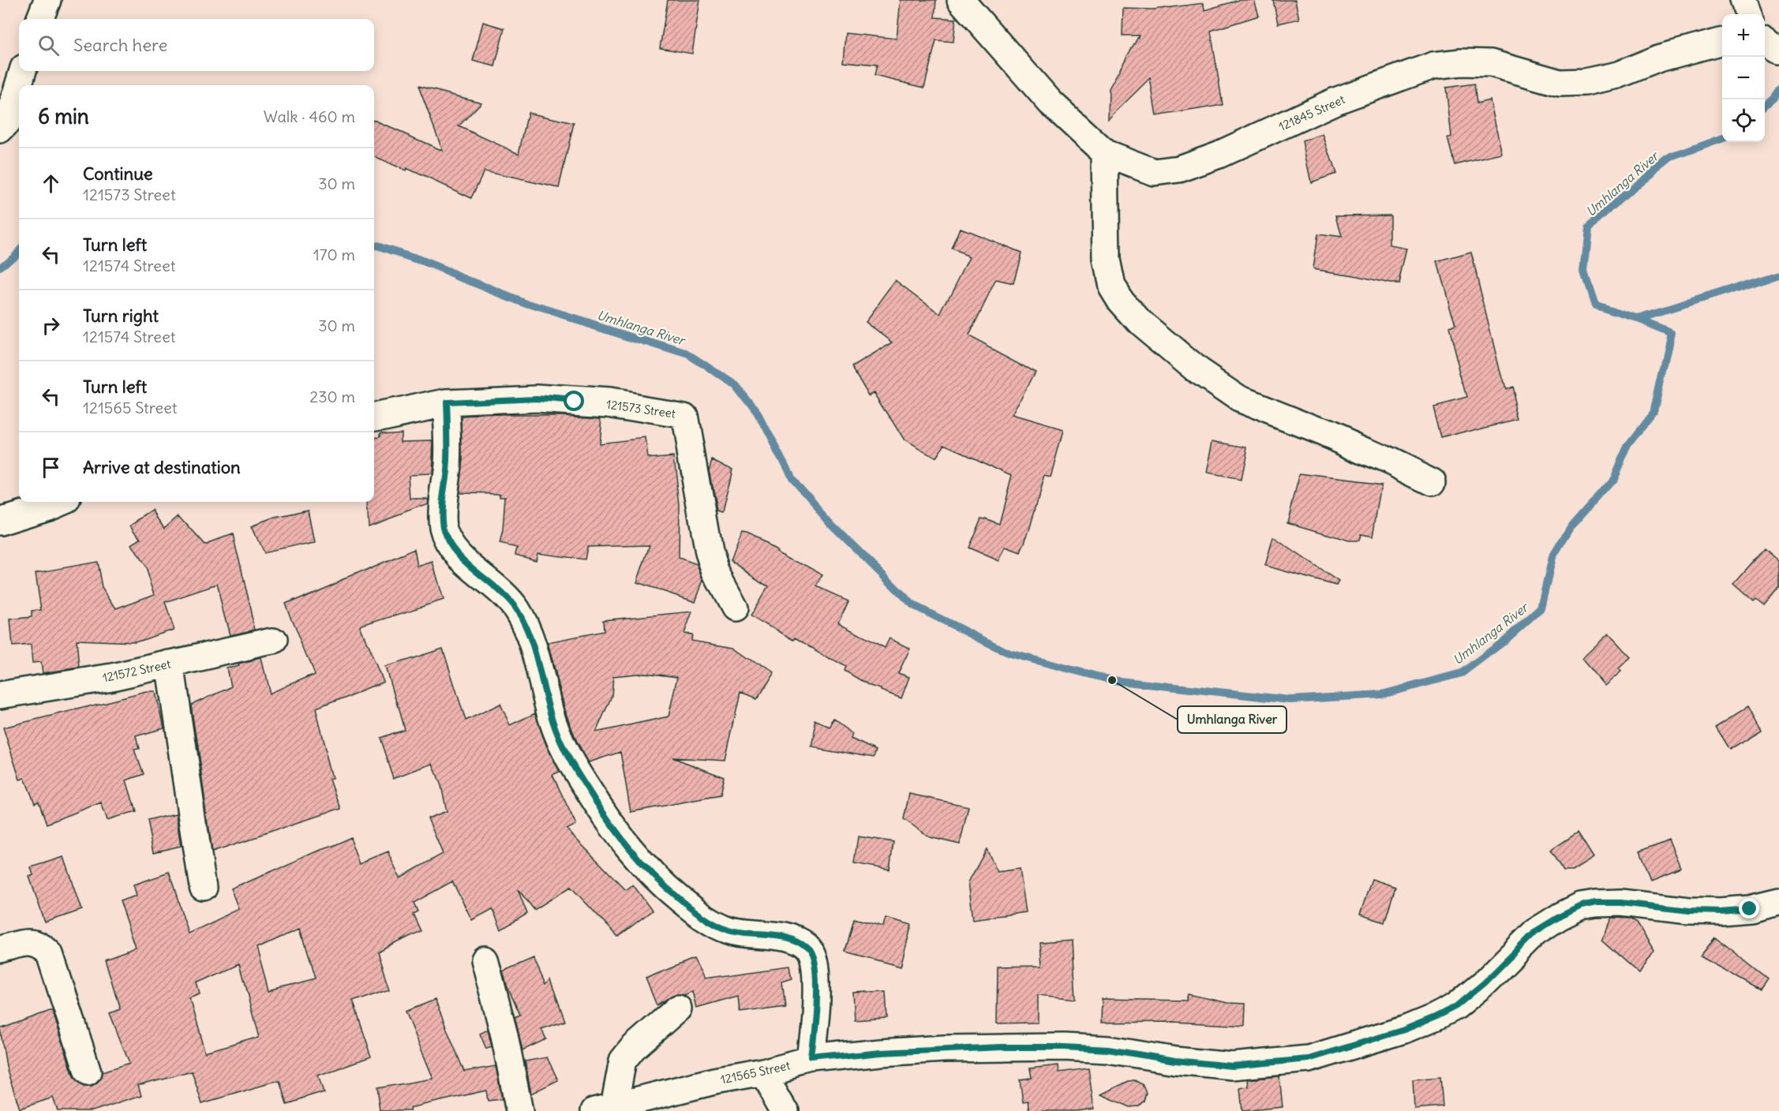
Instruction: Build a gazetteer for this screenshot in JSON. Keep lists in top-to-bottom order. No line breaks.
{"streets":{"street":["121845 Street","121573 Street","121572 Street","121565 Street"]},"water":["Umhlanga River"],"places":["Umhlanga River"],"page":{"map_buttons":["+","−"],"search":"Search here","heading":["6 min","Walk · 460 m"],"list":[["Continue","121573 Street","30 m"],["Turn left","121574 Street","170 m"],["Turn right","121574 Street","30 m"],["Turn left","121565 Street","230 m"],"Arrive at destination"]}}
